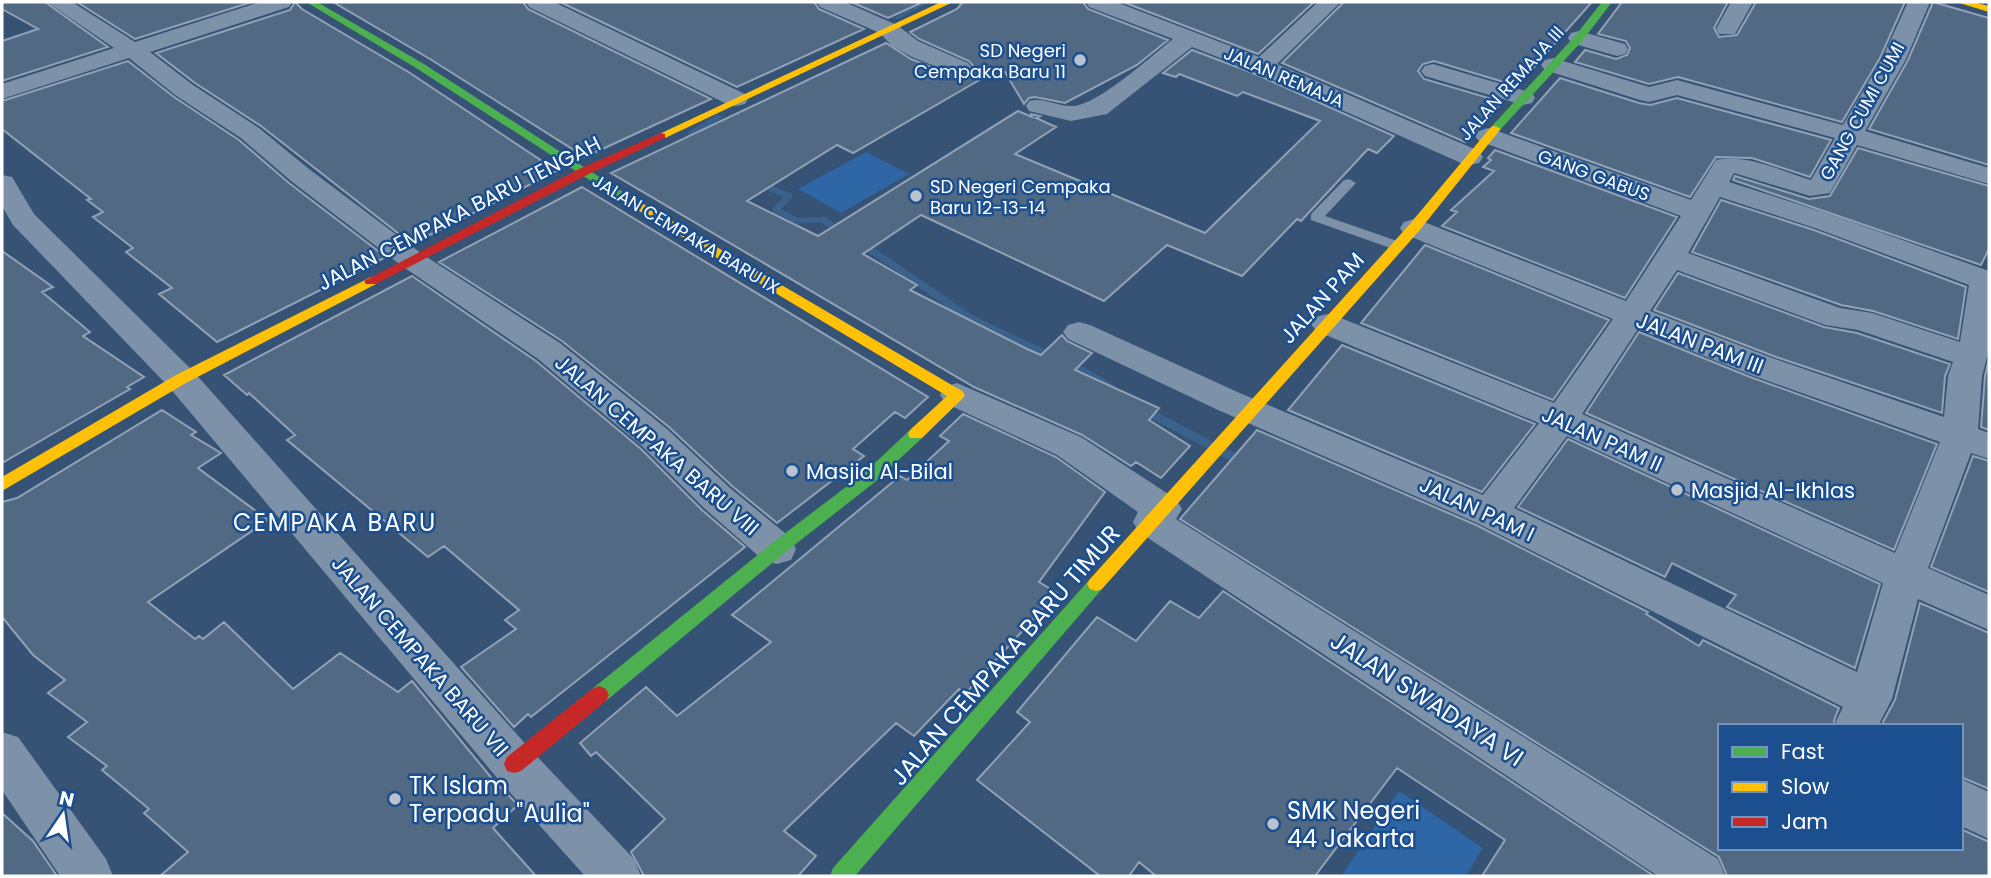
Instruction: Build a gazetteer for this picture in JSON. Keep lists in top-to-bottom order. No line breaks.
{"streets":{"street":["JALAN REMAJA","JALAN REMAJA III","GANG CUMI CUMI","GANG GABUS","JALAN CEMPAKA BARU TENGAH","JALAN CEMPAKA BARU IX","JALAN PAM","JALAN PAM III","JALAN PAM II","JALAN CEMPAKA BARU VIII","JALAN PAM I","JALAN CEMPAKA BARU TIMUR","JALAN CEMPAKA BARU VII","JALAN SWADAYA VI"]},"crossings":[["JALAN REMAJA","JALAN REMAJA III"],["JALAN REMAJA","JALAN PAM"],["JALAN REMAJA III","GANG GABUS"],["JALAN REMAJA III","JALAN PAM"],["JALAN CEMPAKA BARU TENGAH","JALAN CEMPAKA BARU IX"],["JALAN CEMPAKA BARU TENGAH","JALAN CEMPAKA BARU VIII"],["JALAN CEMPAKA BARU TENGAH","JALAN CEMPAKA BARU VII"],["JALAN CEMPAKA BARU IX","JALAN CEMPAKA BARU TIMUR"],["JALAN CEMPAKA BARU IX","JALAN SWADAYA VI"],["JALAN PAM","JALAN PAM III"],["JALAN PAM","JALAN PAM II"],["JALAN PAM","JALAN PAM I"],["JALAN PAM","JALAN CEMPAKA BARU TIMUR"],["JALAN CEMPAKA BARU TIMUR","JALAN SWADAYA VI"]],"districts":["CEMPAKA BARU"],"places":["SD Negeri Cempaka Baru 11","SD Negeri Cempaka Baru 12-13-14","Masjid Al-Bilal","Masjid Al-Ikhlas","TK Islam Terpadu \"Aulia\"","SMK Negeri 44 Jakarta"],"legend":["Fast","Slow","Jam"],"north":"top"}
